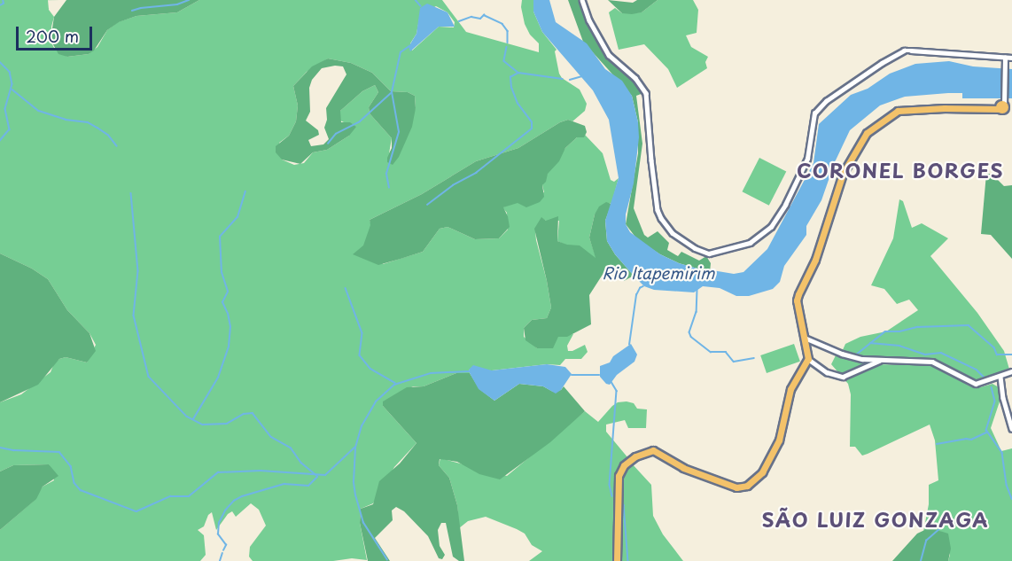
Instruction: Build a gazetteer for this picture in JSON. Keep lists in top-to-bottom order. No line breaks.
{"districts":["CORONEL BORGES","SÃO LUIZ GONZAGA"],"water":["Rio Itapemirim"],"scale_bar":"200 m"}
